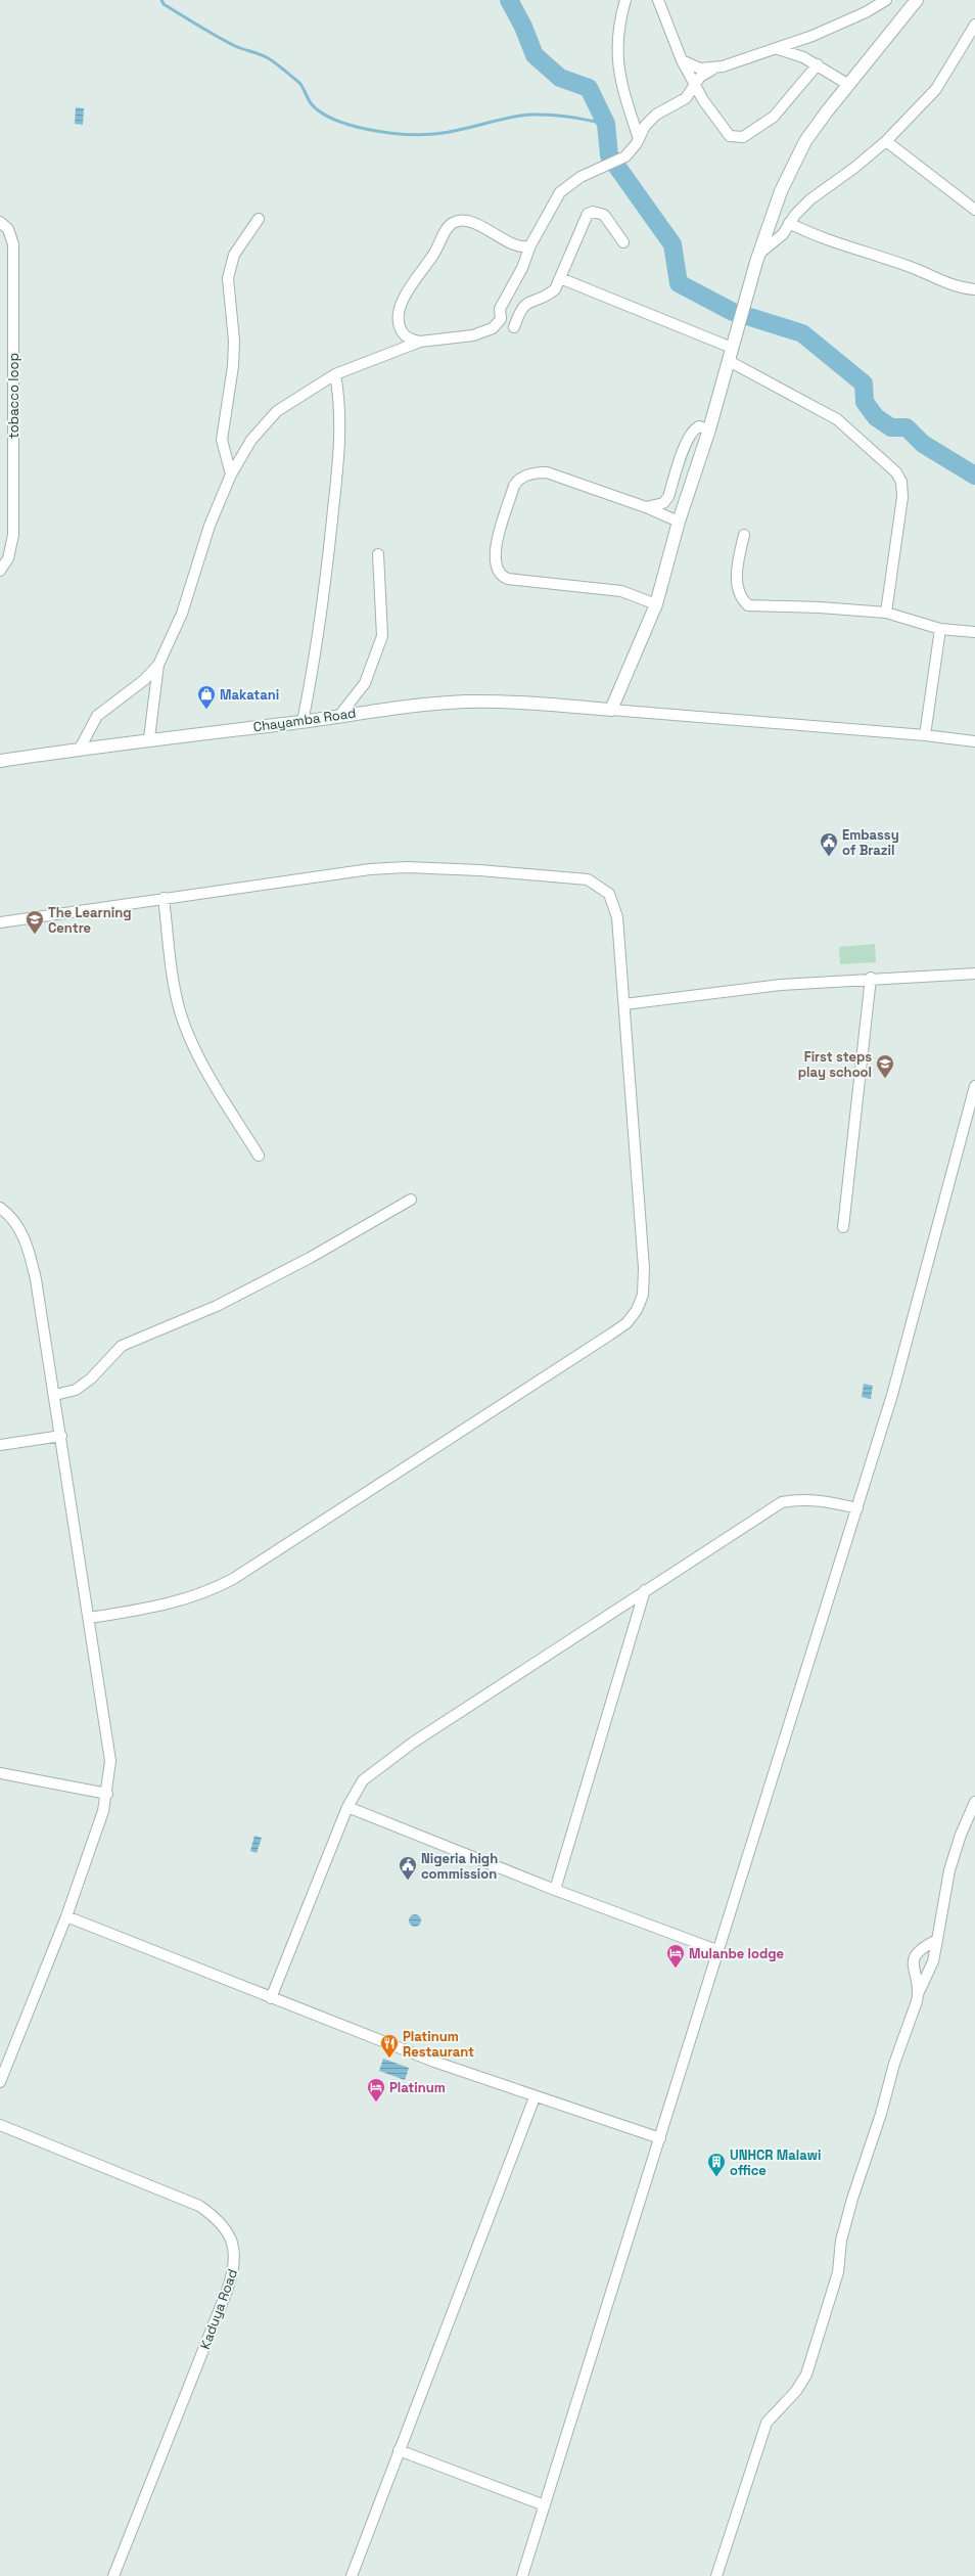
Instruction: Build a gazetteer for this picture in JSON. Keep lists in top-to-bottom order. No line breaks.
{"streets":{"street":["tobacco loop","Chayamba Road","Kaduya Road"]},"places":{"shop":["Makatani"],"public building":["Embassy of Brazil","Nigeria high commission"],"school or university":["The Learning Centre","First steps play school"],"hotel":["Mulanbe lodge","Platinum"],"restaurant":["Platinum Restaurant"],"building":["UNHCR Malawi office"]}}
